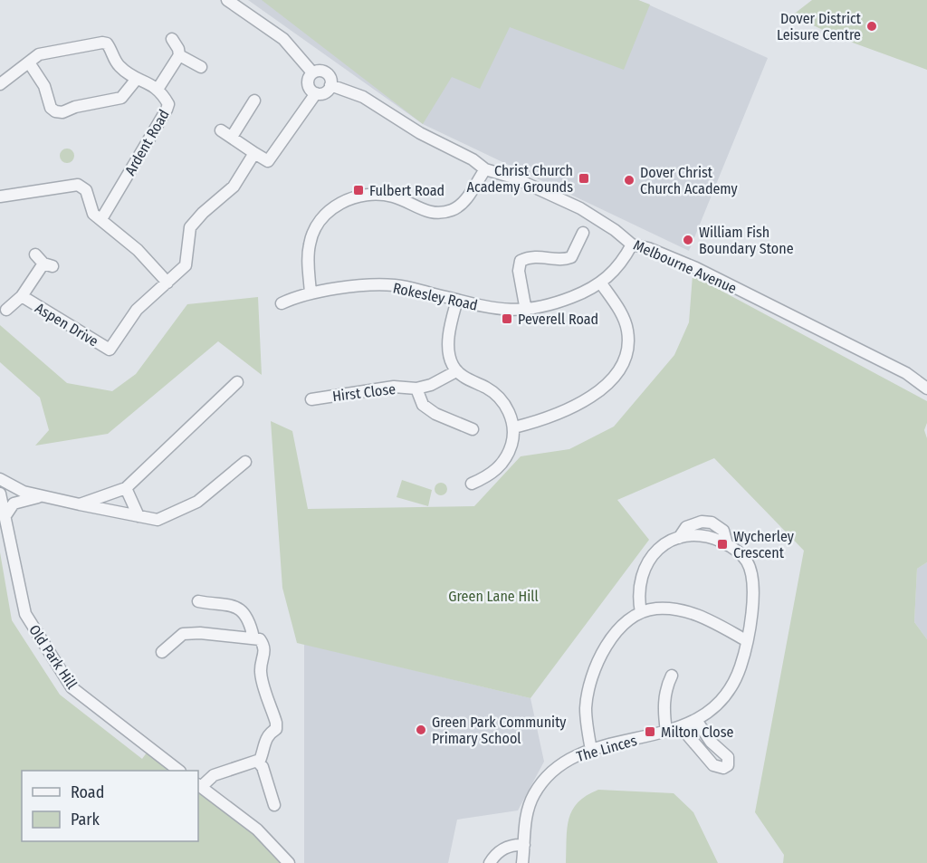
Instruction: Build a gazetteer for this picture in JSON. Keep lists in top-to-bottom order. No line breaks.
{"streets":{"street":["Ardent Road","Melbourne Avenue","Rokesley Road","Aspen Drive","Hirst Close","Old Park Hill","The Linces"]},"crossings":[["Melbourne Avenue","Rokesley Road"]],"parks":["Green Lane Hill"],"places":{"other":["Dover District Leisure Centre","Dover Christ Church Academy","William Fish Boundary Stone","Green Park Community Primary School"],"transit":["Christ Church Academy Grounds","Fulbert Road","Peverell Road","Wycherley Crescent","Milton Close"]},"legend":["Road","Park"]}
